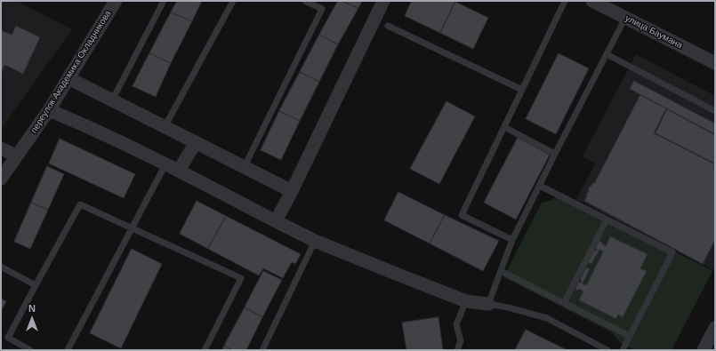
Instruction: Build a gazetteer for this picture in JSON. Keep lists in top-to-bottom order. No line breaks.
{"streets":{"street":["улица Баумана","переулок Академика Окладникова"]},"north":"top"}
